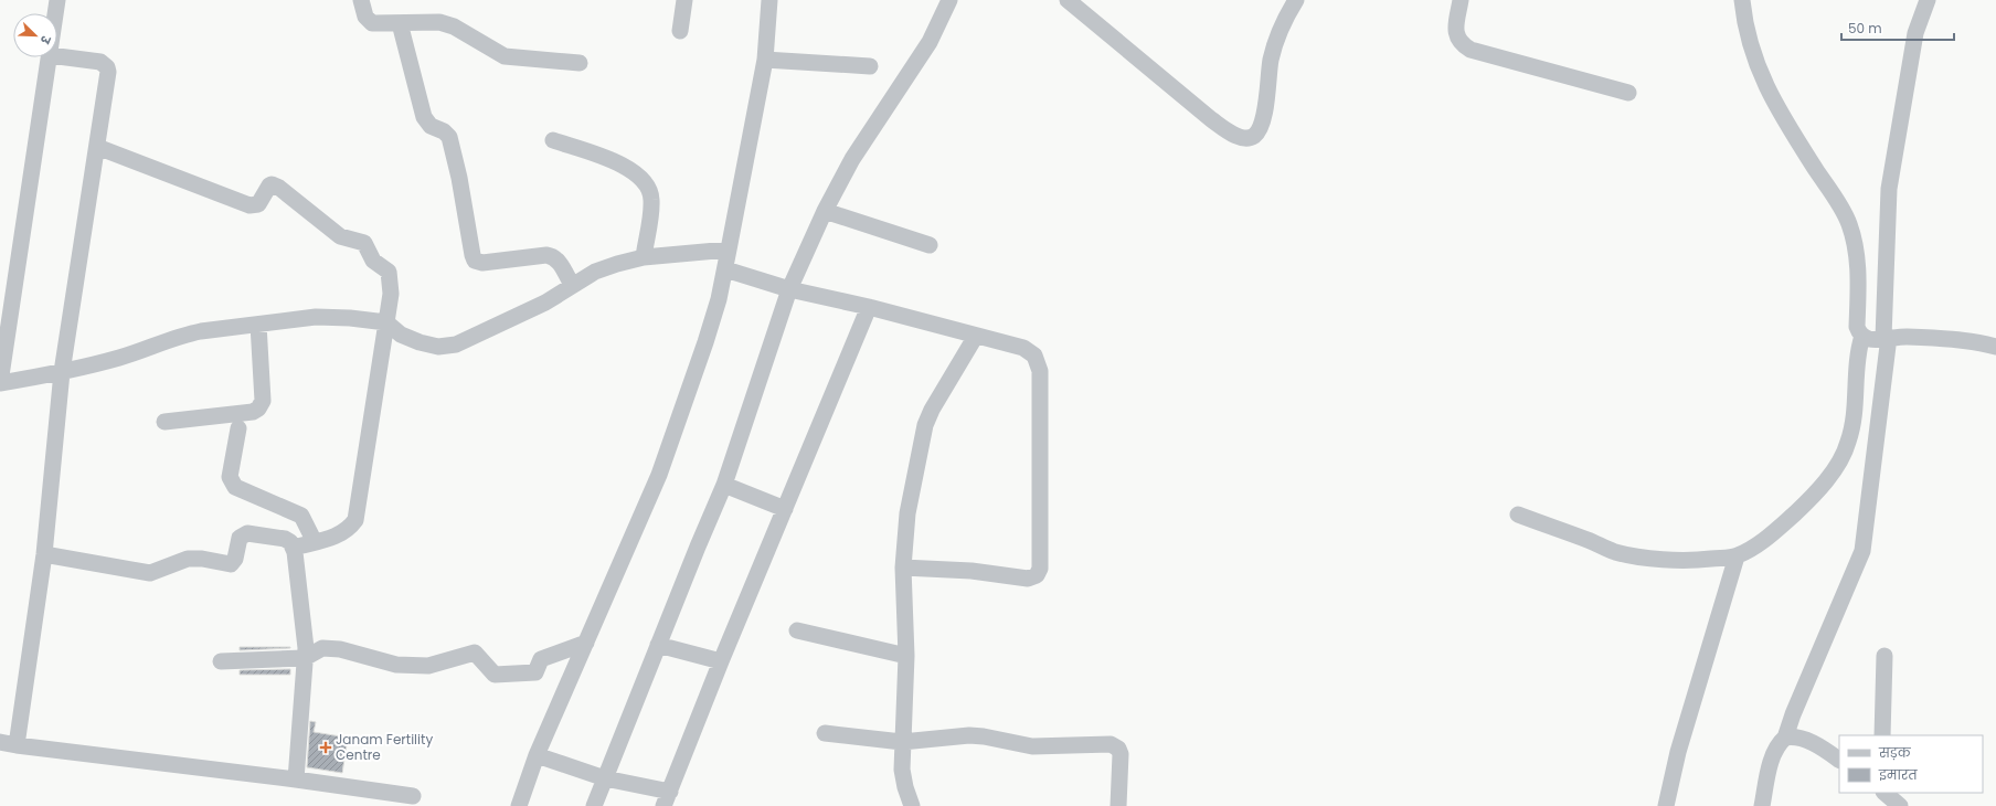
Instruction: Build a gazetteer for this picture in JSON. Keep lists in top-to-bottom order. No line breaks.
{"places":{"health":["Janam Fertility Centre"]},"legend":["सड़क","इमारत"],"scale_bar":"50 m","north":"bottom right"}
